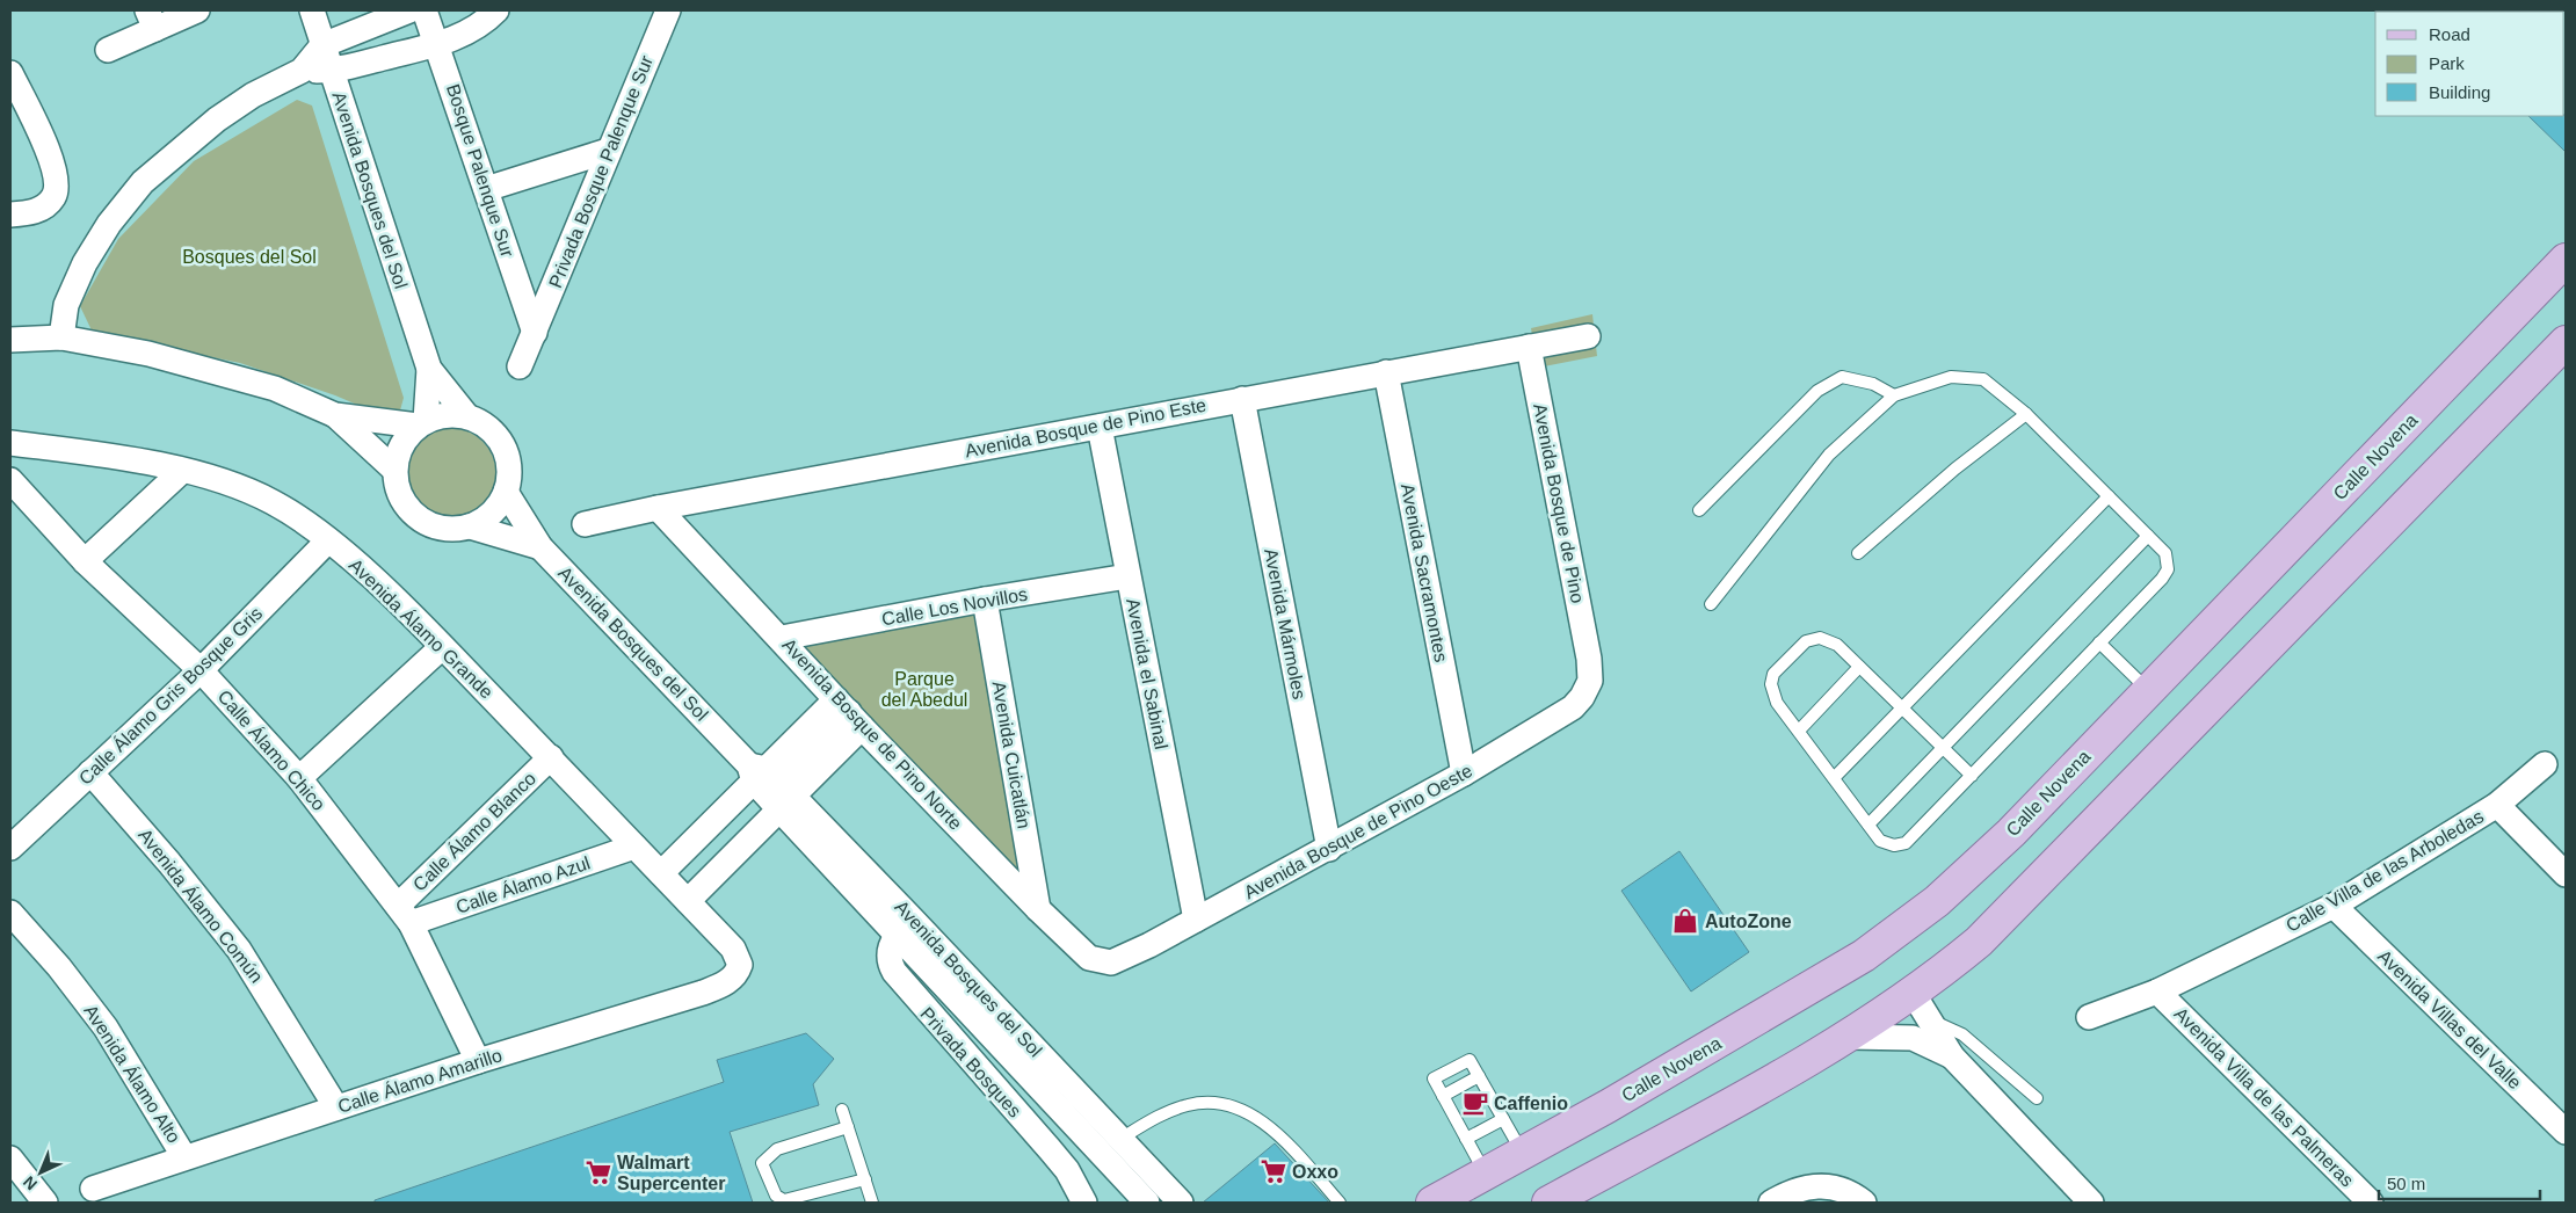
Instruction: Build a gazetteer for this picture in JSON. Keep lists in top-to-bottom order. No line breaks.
{"streets":{"main road":["Calle Novena"],"street":["Bosque Palenque Sur","Privada Bosque Palenque Sur","Avenida Bosques del Sol","Avenida Bosque de Pino Este","Avenida Bosque de Pino","Avenida Sacramontes","Calle Los Novillos","Avenida Mármoles","Avenida Álamo Grande","Avenida el Sabinal","Calle Álamo Gris Bosque Gris","Avenida Bosque de Pino Norte","Calle Álamo Chico","Avenida Cuicatlán","Calle Álamo Blanco","Avenida Bosque de Pino Oeste","Calle Villa de las Arboledas","Calle Álamo Azul","Avenida Álamo Común","Avenida Villas del Valle","Privada Bosques","Avenida Álamo Alto","Calle Álamo Amarillo","Avenida Villa de las Palmeras"]},"crossings":[["Bosque Palenque Sur","Privada Bosque Palenque Sur"],["Avenida Bosques del Sol","Privada Bosques"],["Avenida Bosque de Pino Este","Avenida Bosque de Pino"],["Avenida Bosque de Pino Este","Avenida Sacramontes"],["Avenida Bosque de Pino Este","Avenida Mármoles"],["Avenida Bosque de Pino Este","Avenida el Sabinal"],["Avenida Bosque de Pino Este","Avenida Bosque de Pino Norte"],["Avenida Bosque de Pino","Avenida Bosque de Pino Oeste"],["Avenida Sacramontes","Avenida Bosque de Pino Oeste"],["Calle Los Novillos","Avenida el Sabinal"],["Calle Los Novillos","Avenida Bosque de Pino Norte"],["Calle Los Novillos","Avenida Cuicatlán"],["Avenida Mármoles","Avenida Bosque de Pino Oeste"],["Avenida Álamo Grande","Calle Álamo Gris Bosque Gris"],["Avenida Álamo Grande","Calle Álamo Blanco"],["Avenida Álamo Grande","Calle Álamo Azul"],["Avenida Álamo Grande","Calle Álamo Amarillo"],["Avenida el Sabinal","Avenida Bosque de Pino Oeste"],["Calle Álamo Gris Bosque Gris","Calle Álamo Chico"],["Calle Álamo Gris Bosque Gris","Avenida Álamo Común"],["Avenida Bosque de Pino Norte","Avenida Cuicatlán"],["Avenida Bosque de Pino Norte","Avenida Bosque de Pino Oeste"],["Calle Álamo Chico","Calle Álamo Blanco"],["Calle Álamo Chico","Calle Álamo Azul"],["Calle Álamo Chico","Calle Álamo Amarillo"],["Calle Álamo Blanco","Calle Álamo Azul"],["Calle Villa de las Arboledas","Avenida Villas del Valle"],["Calle Villa de las Arboledas","Avenida Villa de las Palmeras"],["Avenida Álamo Común","Calle Álamo Amarillo"],["Avenida Álamo Alto","Calle Álamo Amarillo"]],"parks":["Bosques del Sol","Parque del Abedul"],"places":{"shop":["AutoZone"],"cafe":["Caffenio"],"supermarket":["Oxxo","Walmart Supercenter"]},"legend":["Road","Park","Building"],"scale_bar":"50 m","north":"bottom left"}
